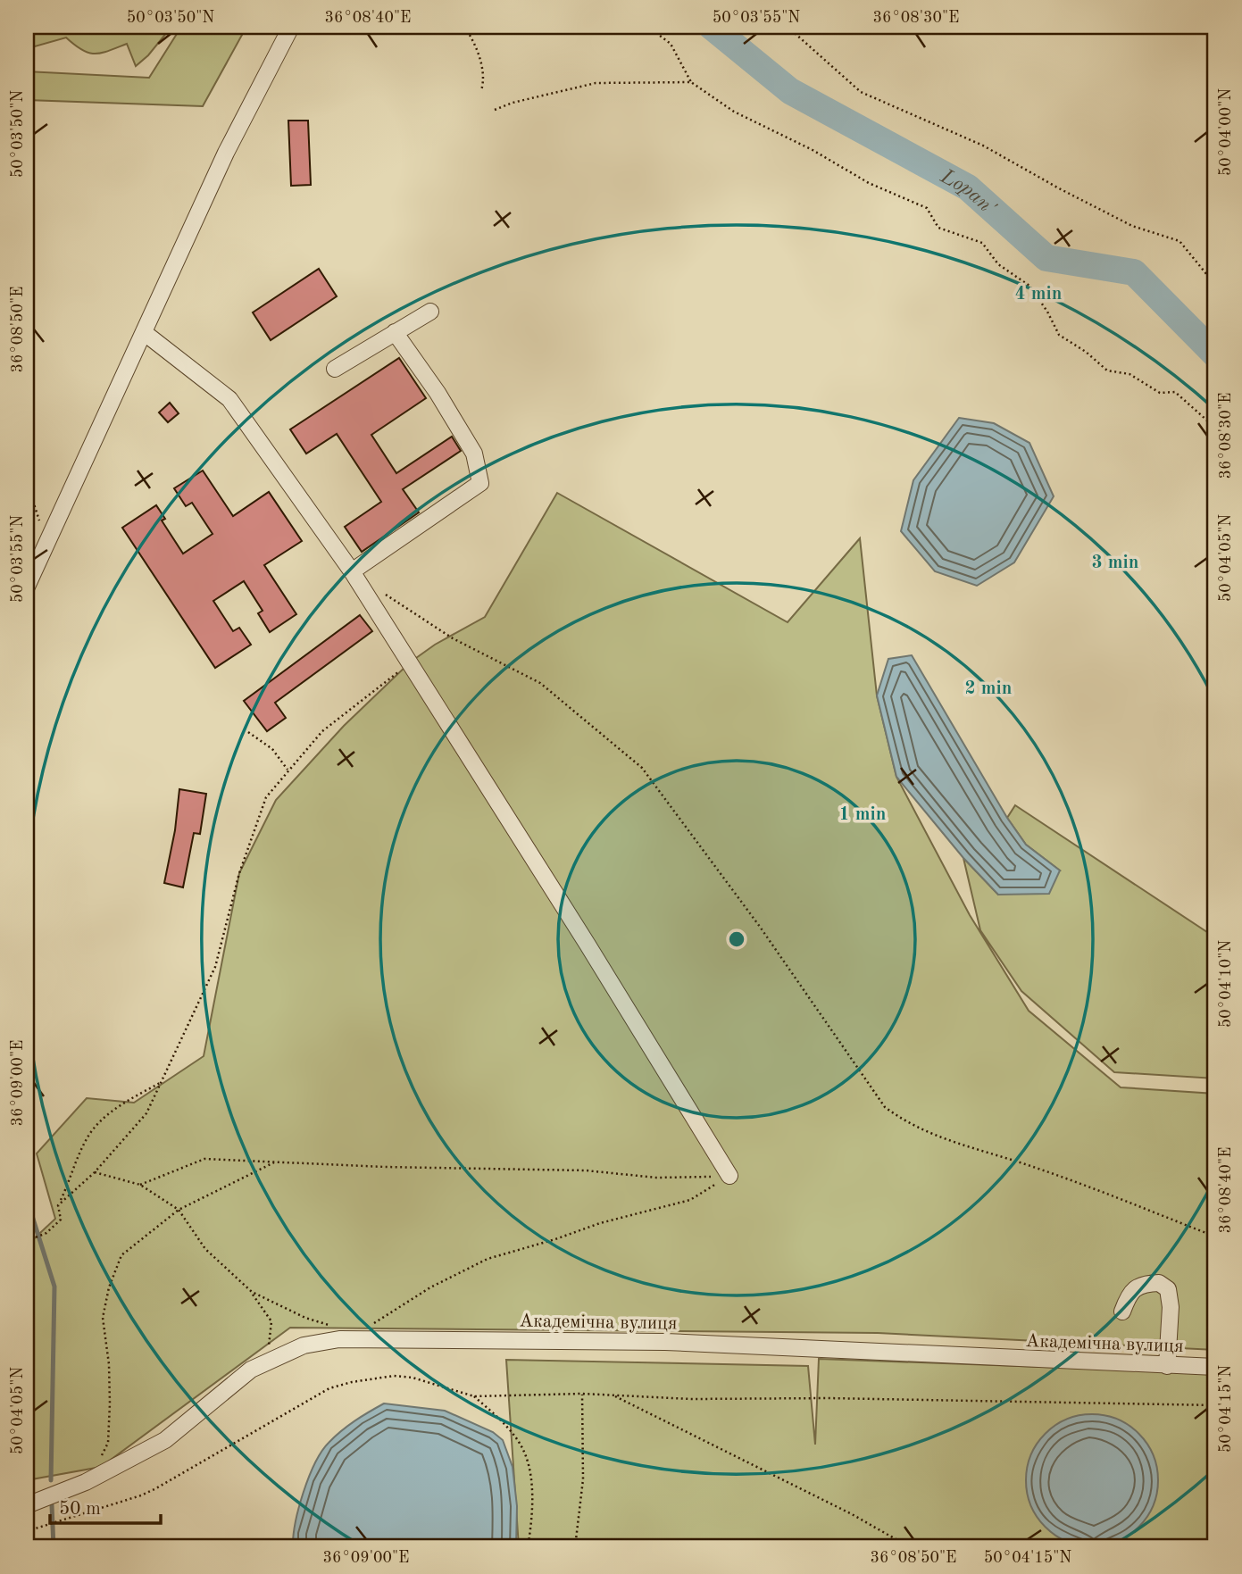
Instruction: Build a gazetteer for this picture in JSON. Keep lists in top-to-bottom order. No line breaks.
{"streets":{"street":["Академічна вулиця"]},"water":["Lopan'"],"scale_bar":"50 m","coordinates":["50°03'50\"N","36°08'40\"E","50°03'55\"N","36°08'30\"E","50°04'00\"N","36°08'50\"E","50°04'05\"N","50°04'10\"N","36°09'00\"E","50°04'15\"N"],"rings":["4 min","3 min","2 min","1 min"]}
